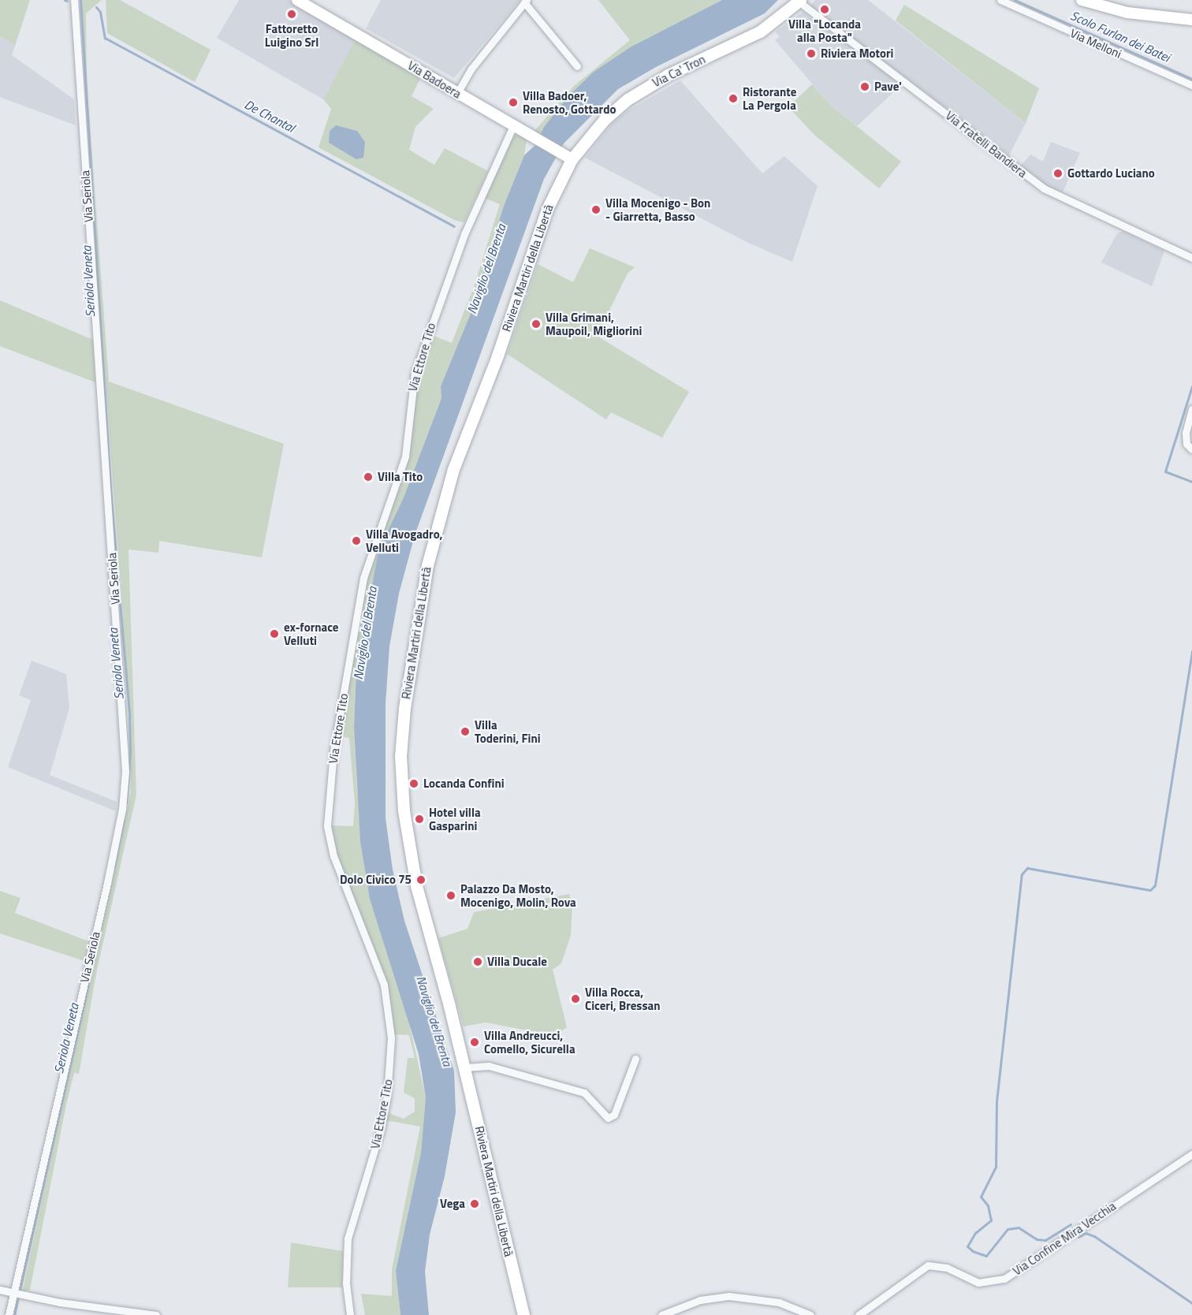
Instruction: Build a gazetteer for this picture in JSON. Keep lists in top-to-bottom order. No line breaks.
{"streets":{"main road":["Via Ca' Tron","Via Badoera","Riviera Martiri della Libertà"],"street":["Via Melloni","Via Fratelli Bandiera","Via Seriola","Via Ettore Tito","Via Confine Mira Vecchia"]},"crossings":[["Via Ca' Tron","Via Badoera"],["Via Ca' Tron","Via Fratelli Bandiera"],["Via Ca' Tron","Riviera Martiri della Libertà"],["Via Badoera","Riviera Martiri della Libertà"],["Via Badoera","Via Ettore Tito"]],"water":["Scolo Furlan dei Batei","De Chantal","Naviglio del Brenta","Seriola Veneta"],"places":["Villa \"Locanda alla Posta\"","Fattoretto Luigino Srl","Riviera Motori","Pave'","Ristorante La Pergola","Villa Badoer, Renosto, Gottardo","Gottardo Luciano","Villa Mocenigo - Bon - Giarretta, Basso","Villa Grimani, Maupoil, Migliorini","Villa Tito","Villa Avogadro, Velluti","ex-fornace Velluti","Villa Toderini, Fini","Locanda Confini","Hotel villa Gasparini","Dolo Civico 75","Palazzo Da Mosto, Mocenigo, Molin, Rova","Villa Ducale","Villa Rocca, Ciceri, Bressan","Villa Andreucci, Comello, Sicurella","Vega"]}
